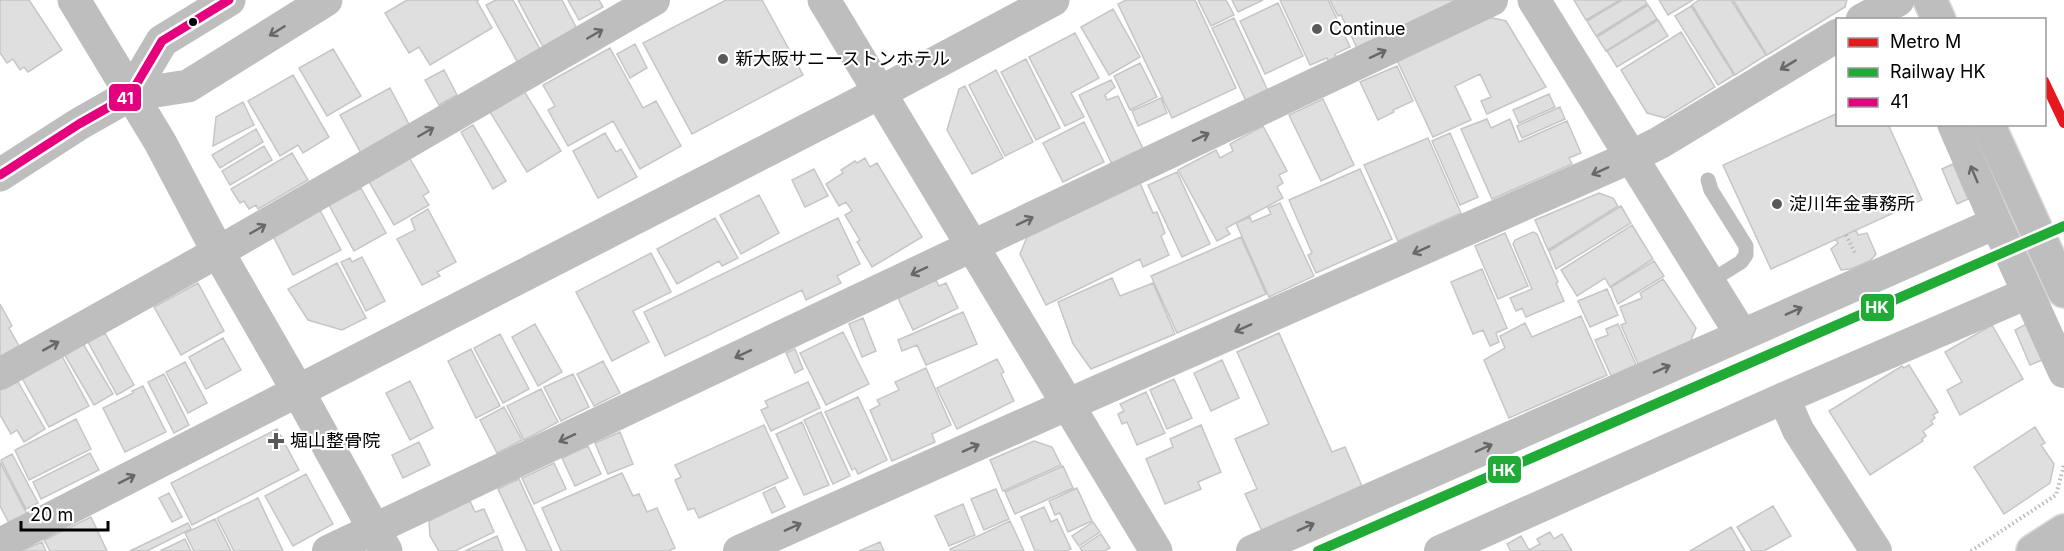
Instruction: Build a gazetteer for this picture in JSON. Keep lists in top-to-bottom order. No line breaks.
{"places":{"other":["Continue","新大阪サニーストンホテル","淀川年金事務所"],"health":["堀山整骨院"]},"lines":["transit line 41","metro line M","rail line HK"],"legend":["Metro M","Railway HK","41"],"scale_bar":"20 m"}
